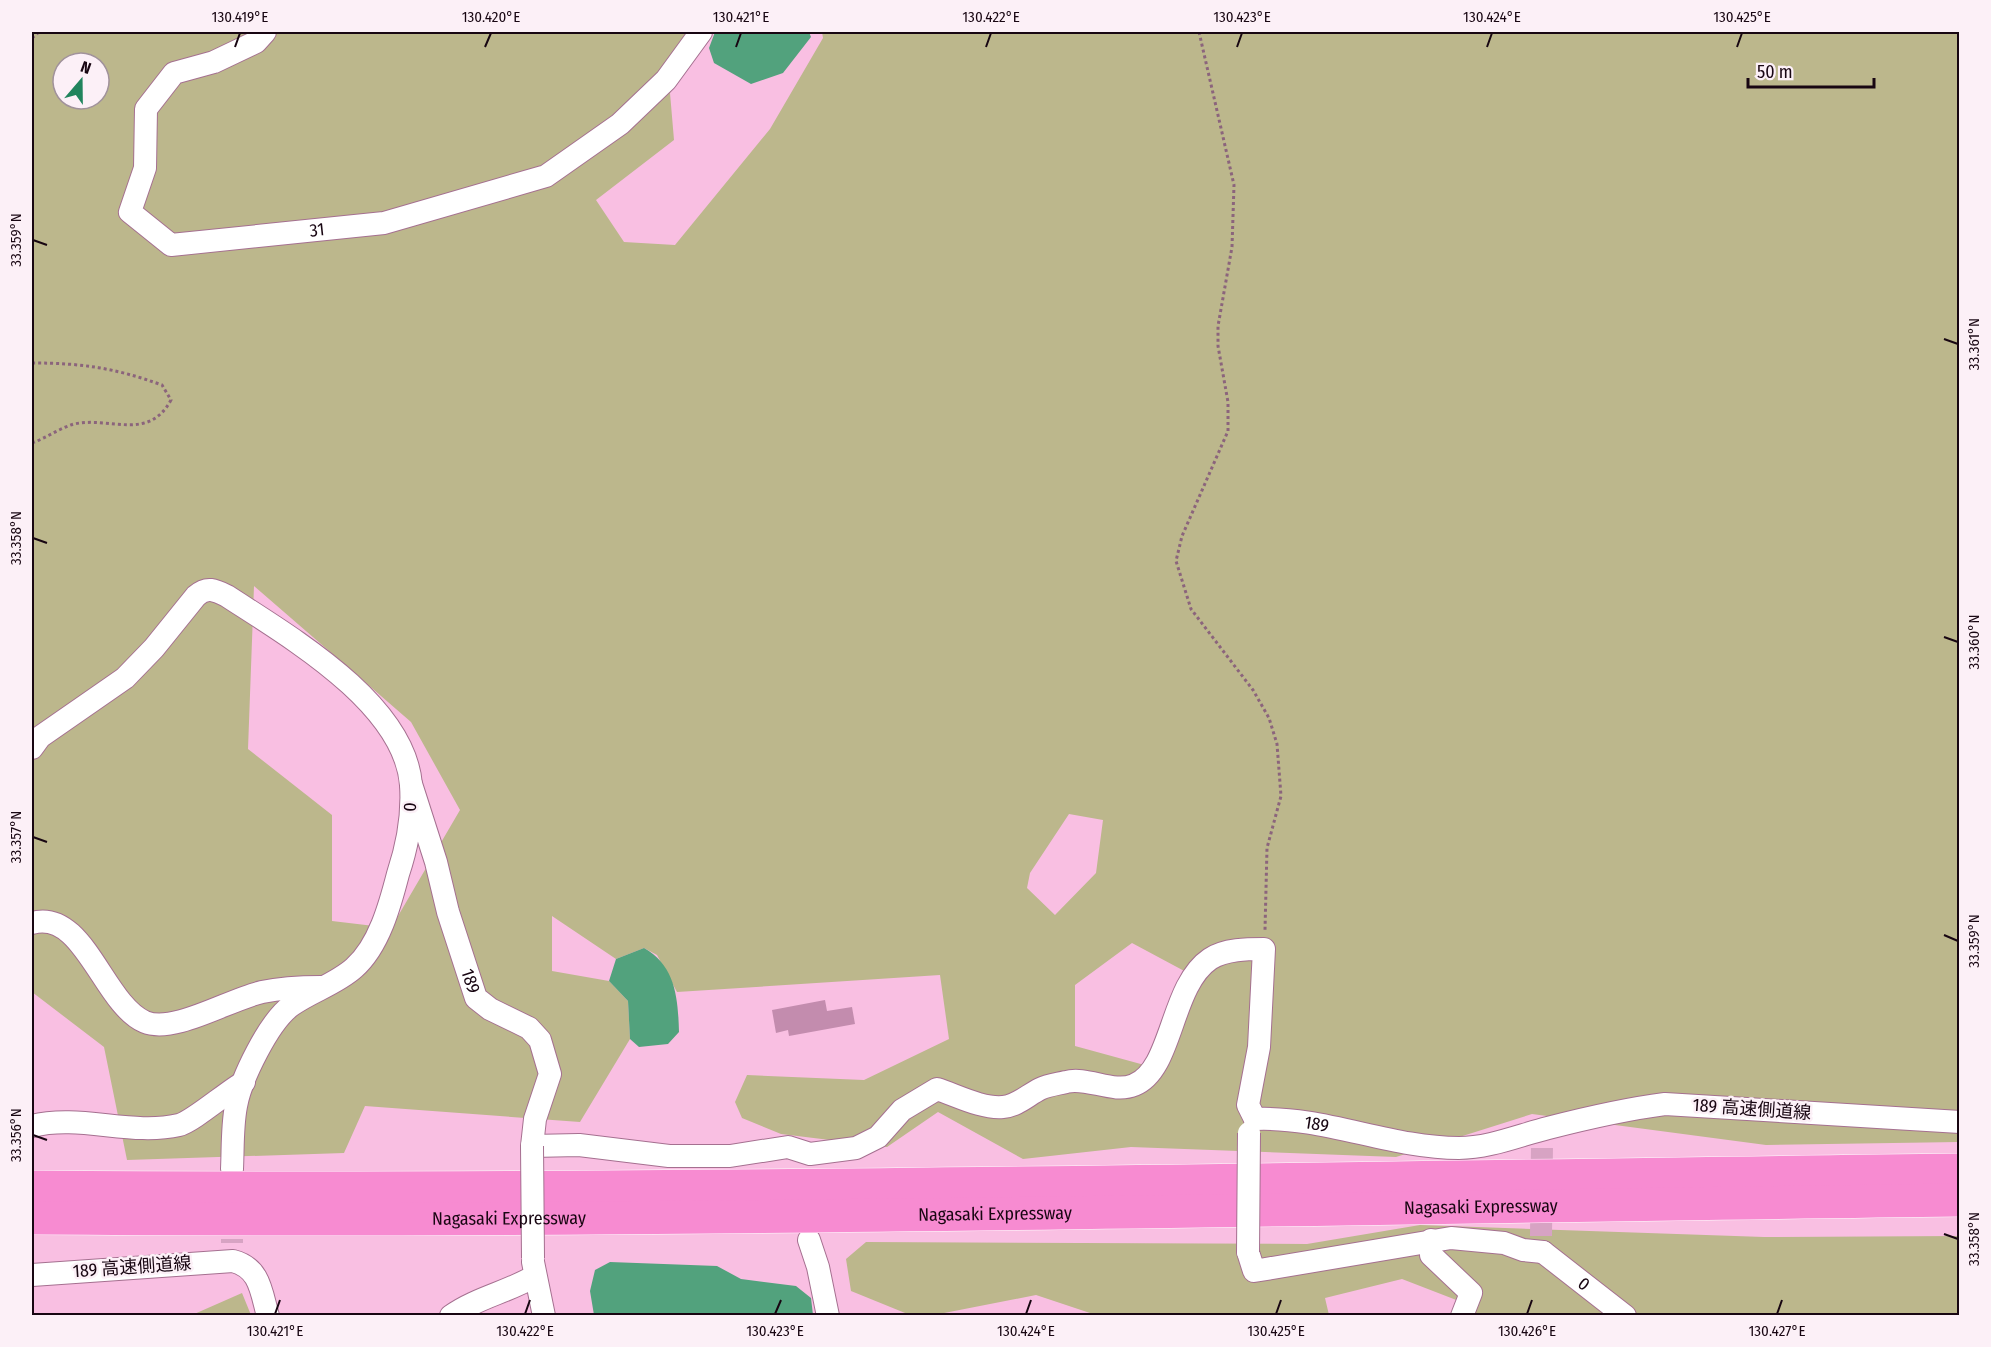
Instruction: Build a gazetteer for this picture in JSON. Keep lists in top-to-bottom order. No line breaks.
{"streets":{"highway":["Nagasaki Expressway"],"street":["31","0","189","189 高速側道線"]},"crossings":[["0","189"],["189","189 高速側道線"]],"scale_bar":"50 m","north":"top","coordinates":["130.419°E","130.420°E","130.421°E","130.422°E","130.423°E","130.424°E","130.425°E","33.359°N","33.361°N","33.358°N","33.360°N","33.357°N","33.356°N","130.426°E","130.427°E"]}
